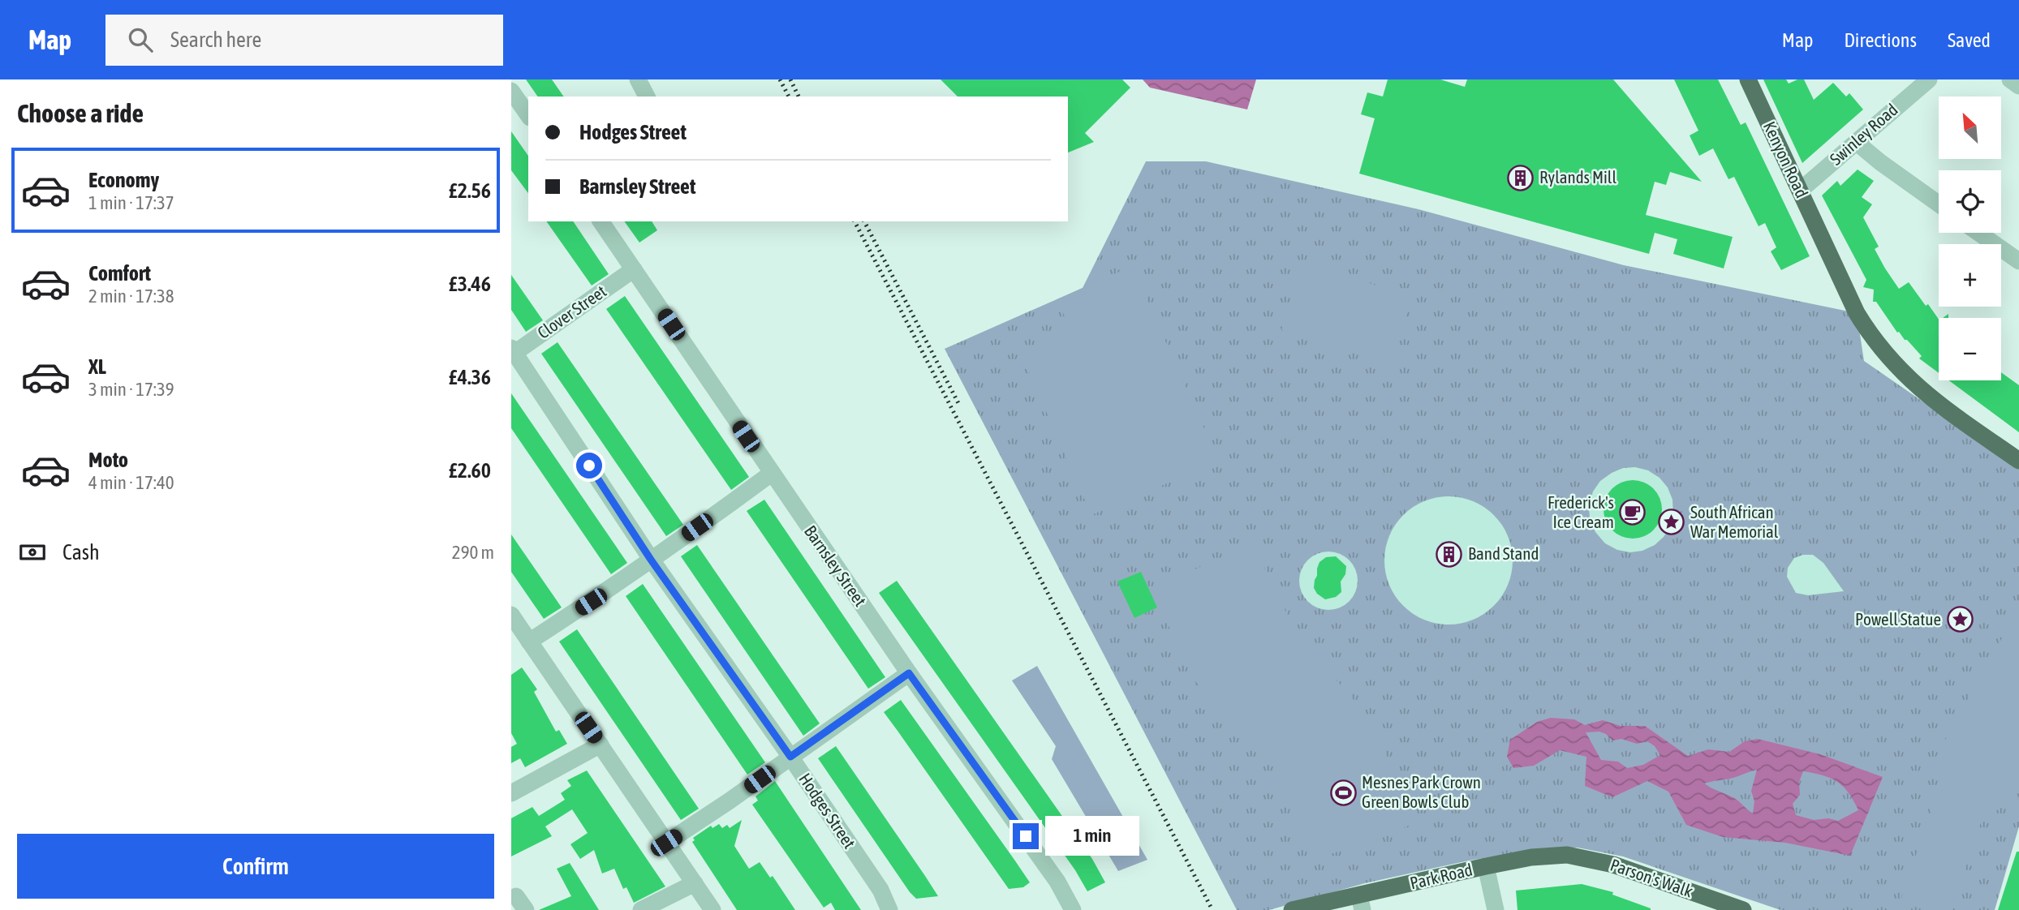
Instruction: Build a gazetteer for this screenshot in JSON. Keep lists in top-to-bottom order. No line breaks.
{"streets":{"main road":["Kenyon Road","Park Road","Parson's Walk"],"street":["Swinley Road","Clover Street","Barnsley Street","Hodges Street"]},"crossings":[["Swinley Road","Kenyon Road"],["Clover Street","Barnsley Street"],["Clover Street","Hodges Street"],["Park Road","Parson's Walk"]],"places":{"building":["Rylands Mill","Band Stand"],"cafe":["Frederick's Ice Cream"],"place":["South African War Memorial","Powell Statue"],"sports":["Mesnes Park Crown Green Bowls Club"]},"north":"top left","page":{"header":"Map","search":"Search here","nav":["Map","Directions","Saved"],"heading":"Choose a ride","map_buttons":["+","−"],"banner":["Hodges Street","Barnsley Street"],"list":[{"name":"Economy","note":"1 min · 17:37","value":"£2.56"},{"name":"Comfort","note":"2 min · 17:38","value":"£3.46"},{"name":"XL","note":"3 min · 17:39","value":"£4.36"},{"name":"Moto","note":"4 min · 17:40","value":"£2.60"}],"pay":["Cash","290 m"],"bubble":"1 min","buttons":"Confirm"}}
